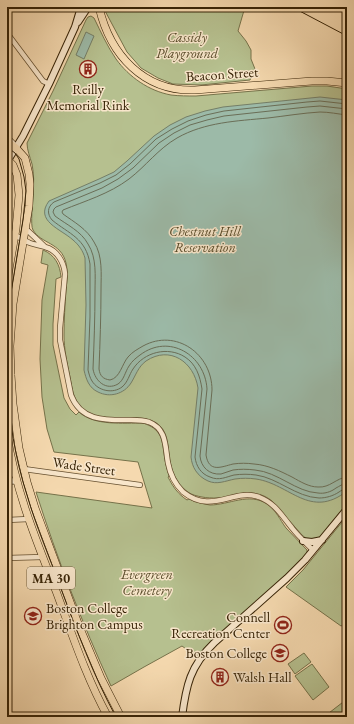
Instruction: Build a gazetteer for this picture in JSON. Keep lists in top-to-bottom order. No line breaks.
{"streets":{"main road":["Beacon Street","MA 30"],"street":["Wade Street"]},"crossings":[["Wade Street","MA 30"]],"parks":["Cassidy Playground","Chestnut Hill Reservation","Evergreen Cemetery"],"places":{"building":["Reilly Memorial Rink","Walsh Hall"],"school or university":["Boston College Brighton Campus","Boston College"],"sports":["Connell Recreation Center"]}}
